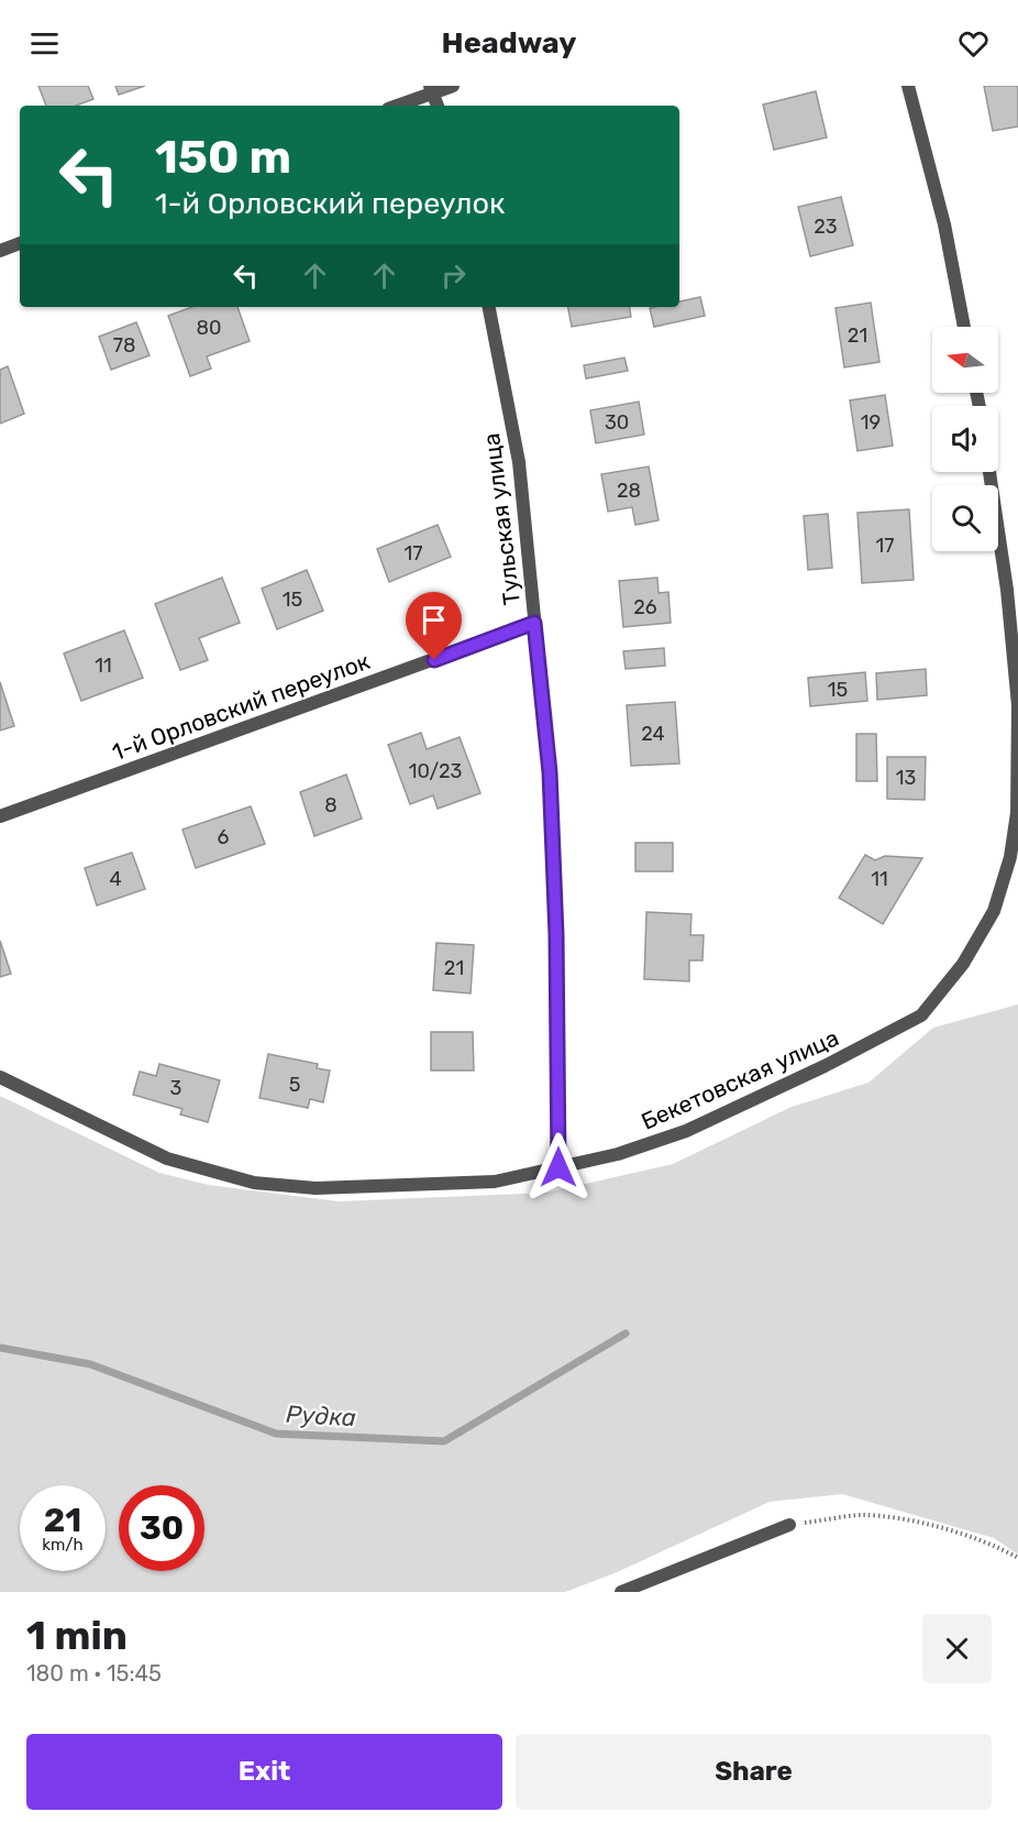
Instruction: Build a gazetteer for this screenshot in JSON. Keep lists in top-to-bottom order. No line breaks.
{"streets":{"street":["Тульская улица","1-й Орловский переулок","Бекетовская улица"]},"crossings":[["Тульская улица","1-й Орловский переулок"],["Тульская улица","Бекетовская улица"]],"water":["Рудка"],"house_numbers":["23","80","21","78","30","19","28","17","17","15","26","11","15","24","10/23","13","8","6","4","11","21","5","3"],"north":"left","page":{"header":"Headway","turn":["150 m","1-й Орловский переулок"],"speed":"21 km/h","limit":"30","heading":["1 min","180 m · 15:45"],"buttons":["Exit","Share"]}}
